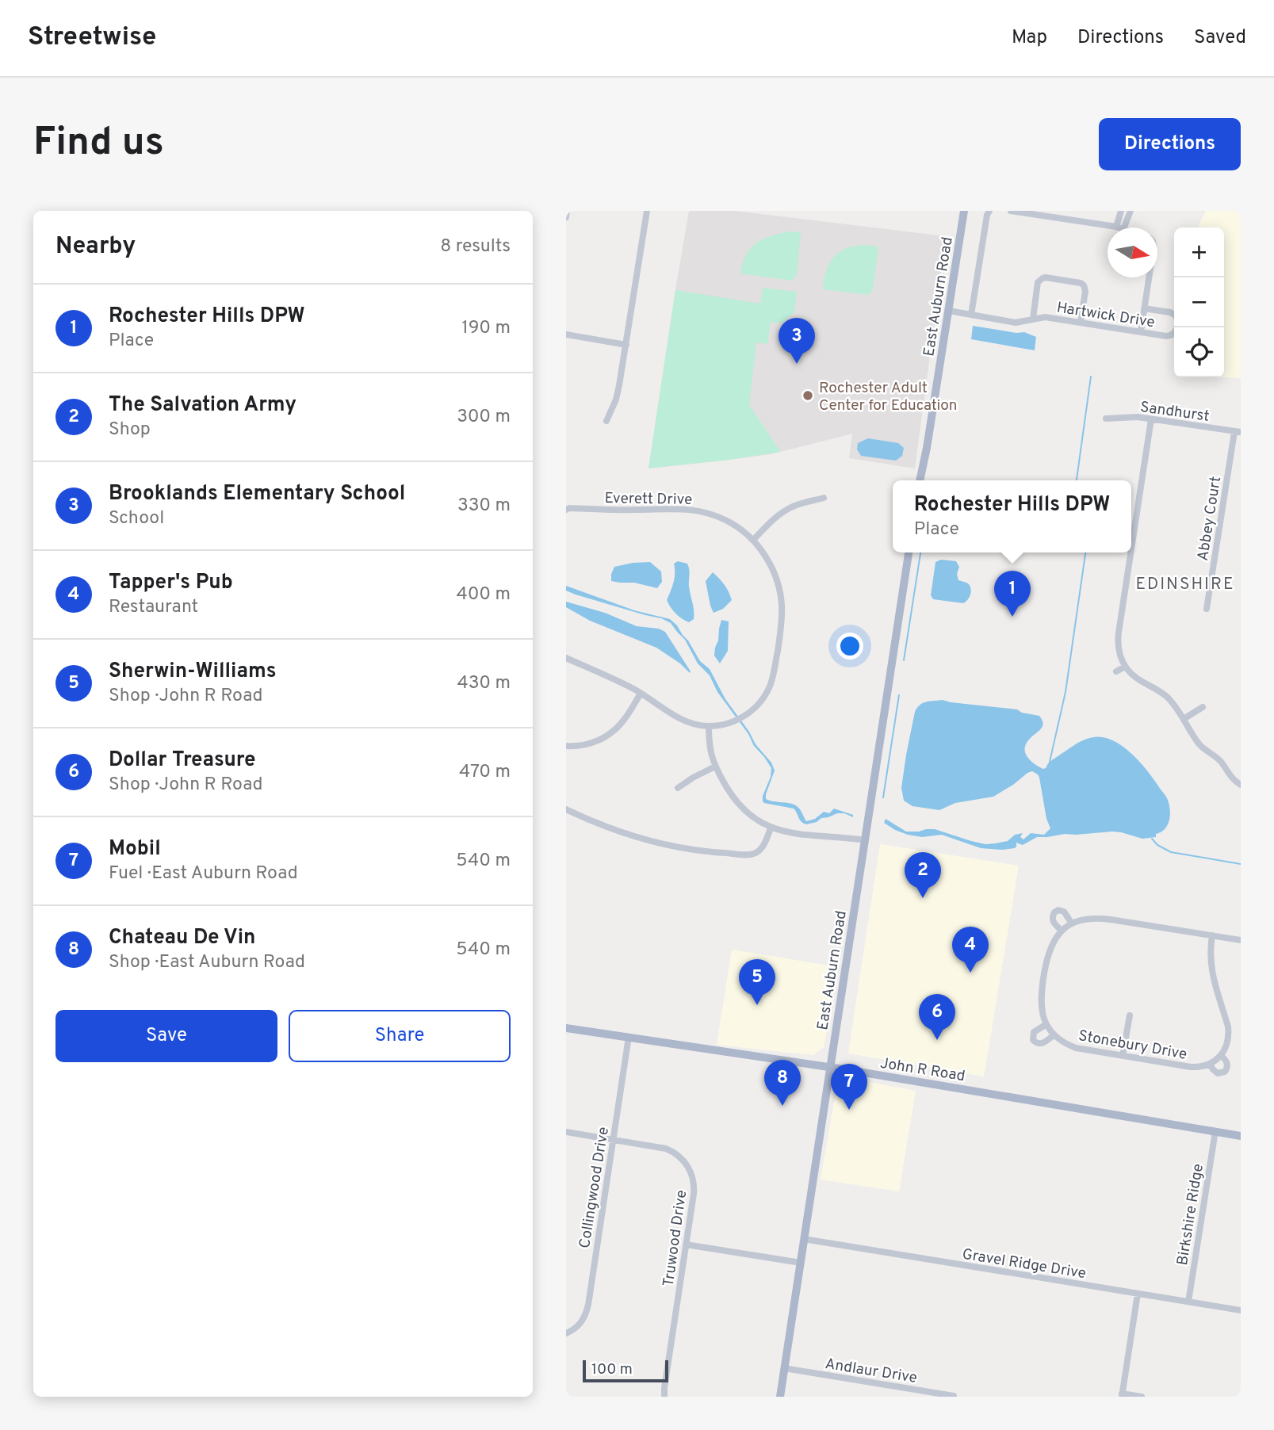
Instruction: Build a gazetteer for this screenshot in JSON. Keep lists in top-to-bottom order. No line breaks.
{"streets":{"main road":["East Auburn Road","John R Road"],"street":["Hartwick Drive","Sandhurst","Everett Drive","Abbey Court","Stonebury Drive","Collingwood Drive","Birkshire Ridge","Truwood Drive","Gravel Ridge Drive","Andlaur Drive"]},"crossings":[["East Auburn Road","Hartwick Drive"],["East Auburn Road","John R Road"],["East Auburn Road","Gravel Ridge Drive"],["East Auburn Road","Andlaur Drive"],["Sandhurst","Abbey Court"],["John R Road","Collingwood Drive"],["John R Road","Birkshire Ridge"],["Collingwood Drive","Truwood Drive"],["Birkshire Ridge","Gravel Ridge Drive"]],"districts":["EDINSHIRE"],"places":["Rochester Adult Center for Education"],"scale_bar":"100 m","north":"right","page":{"header":"Streetwise","nav":["Map","Directions","Saved"],"buttons":["Directions",["Save","Share"]],"title":"Find us","heading":["Nearby","8 results"],"map_buttons":["+","−"],"list":[{"mark":"1","name":"Rochester Hills DPW","note":"Place","value":"190 m"},{"mark":"2","name":"The Salvation Army","note":"Shop","value":"300 m"},{"mark":"3","name":"Brooklands Elementary School","note":"School","value":"330 m"},{"mark":"4","name":"Tapper's Pub","note":"Restaurant","value":"400 m"},{"mark":"5","name":"Sherwin-Williams","note":"Shop · John R Road","value":"430 m"},{"mark":"6","name":"Dollar Treasure","note":"Shop · John R Road","value":"470 m"},{"mark":"7","name":"Mobil","note":"Fuel · East Auburn Road","value":"540 m"},{"mark":"8","name":"Chateau De Vin","note":"Shop · East Auburn Road","value":"540 m"}],"pins":["3","1","2","4","5","6","8","7"],"popup":["Rochester Hills DPW","Place"],"scale":"100 m"}}
